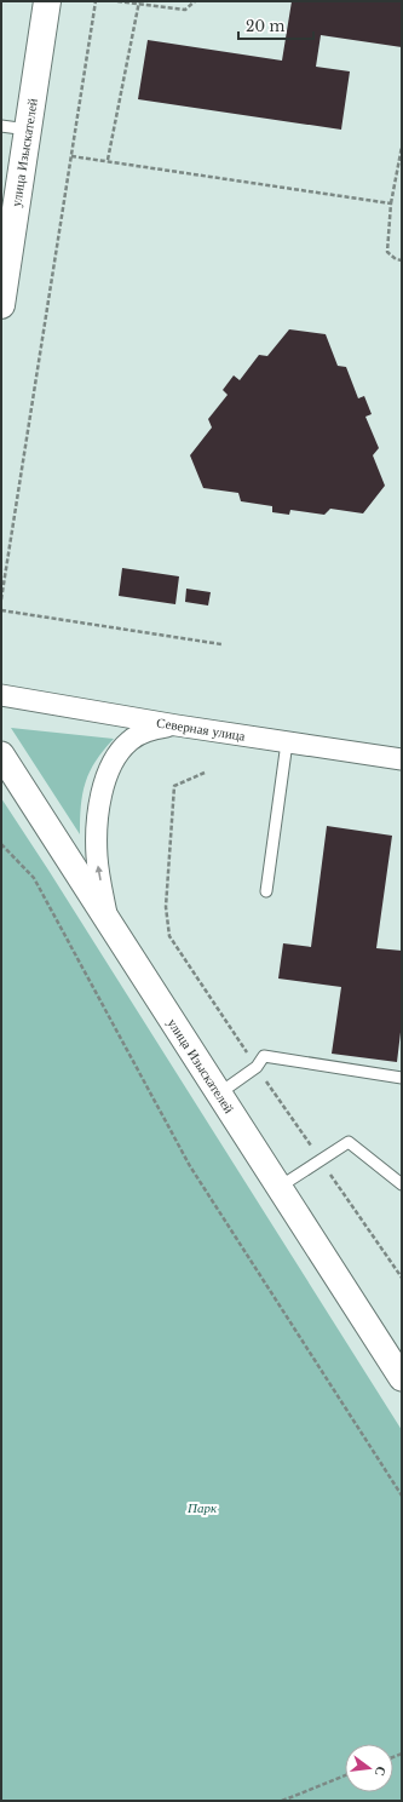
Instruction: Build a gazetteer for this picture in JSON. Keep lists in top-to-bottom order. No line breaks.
{"streets":{"main road":["улица Изыскателей"],"street":["Северная улица"]},"parks":["Парк"],"scale_bar":"20 m","north":"right"}
